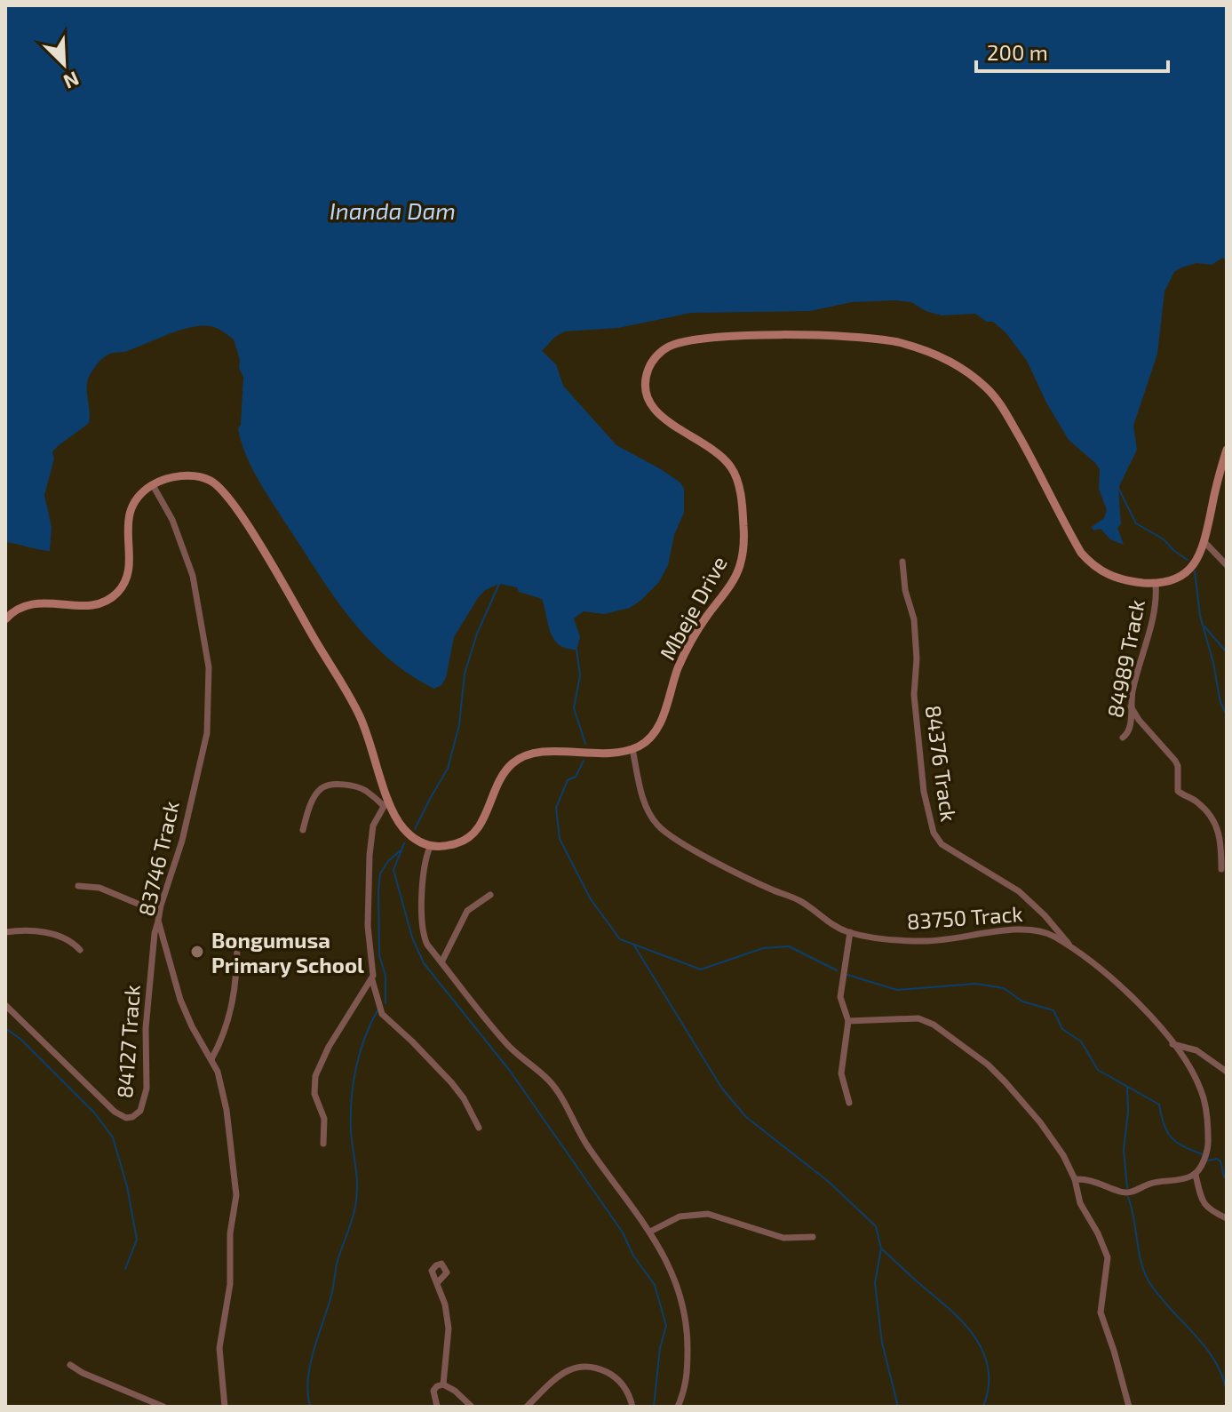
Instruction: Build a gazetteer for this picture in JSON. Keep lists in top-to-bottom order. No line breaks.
{"streets":{"street":["Mbeje Drive","84989 Track","84376 Track","83746 Track","83750 Track","84127 Track"]},"crossings":[["Mbeje Drive","84989 Track"],["Mbeje Drive","83750 Track"],["84376 Track","83750 Track"],["83746 Track","84127 Track"]],"water":["Inanda Dam"],"places":["Bongumusa Primary School"],"scale_bar":"200 m","north":"bottom right"}
